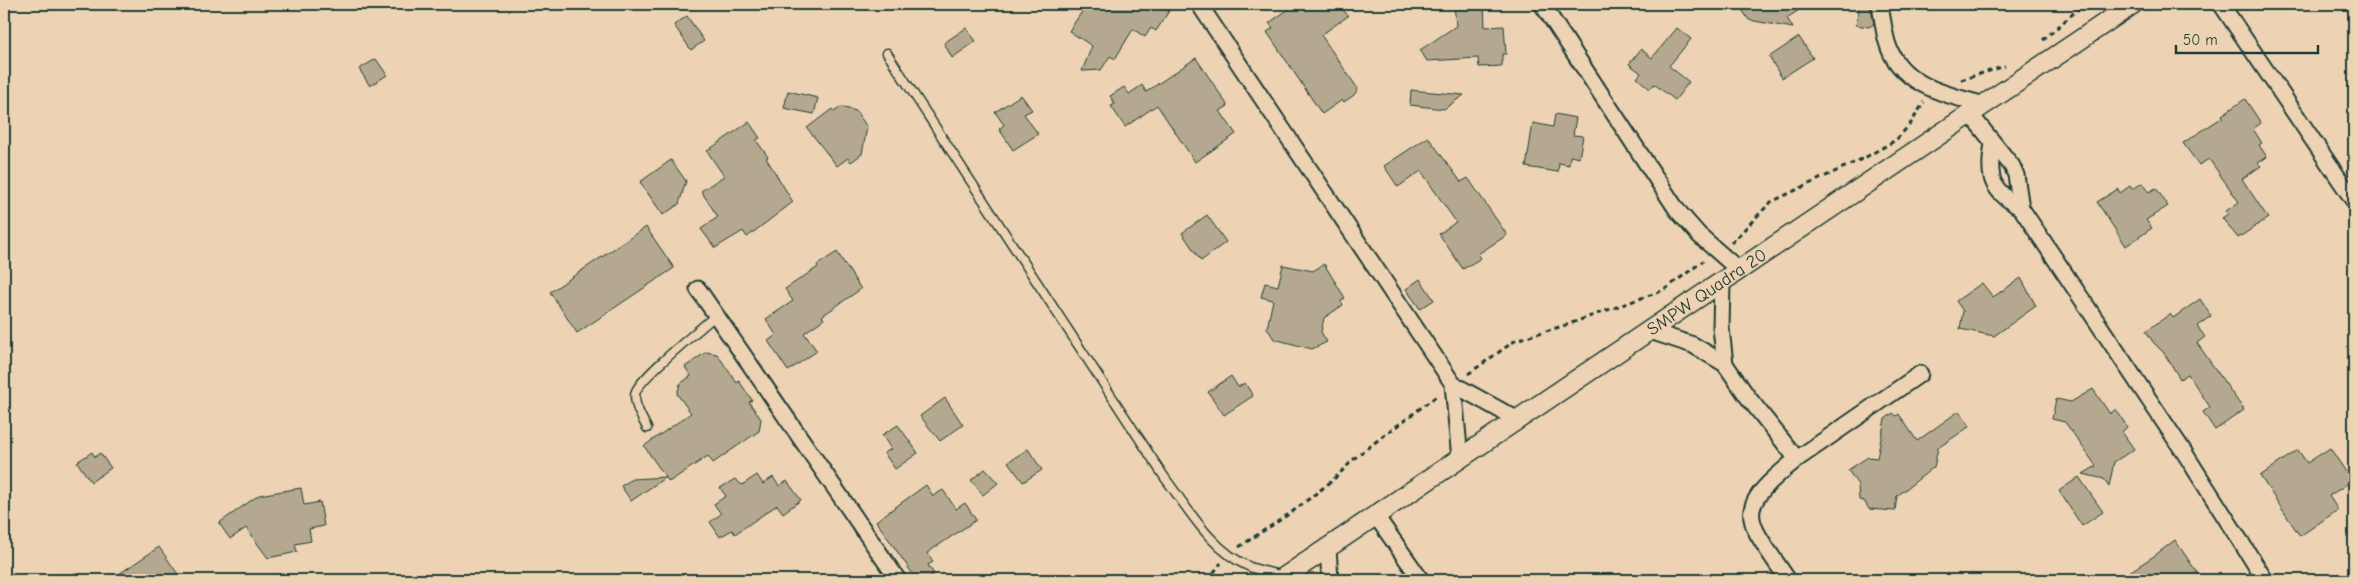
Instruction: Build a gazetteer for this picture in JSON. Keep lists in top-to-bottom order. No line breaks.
{"streets":{"street":["SMPW Quadra 20"]},"scale_bar":"50 m"}
